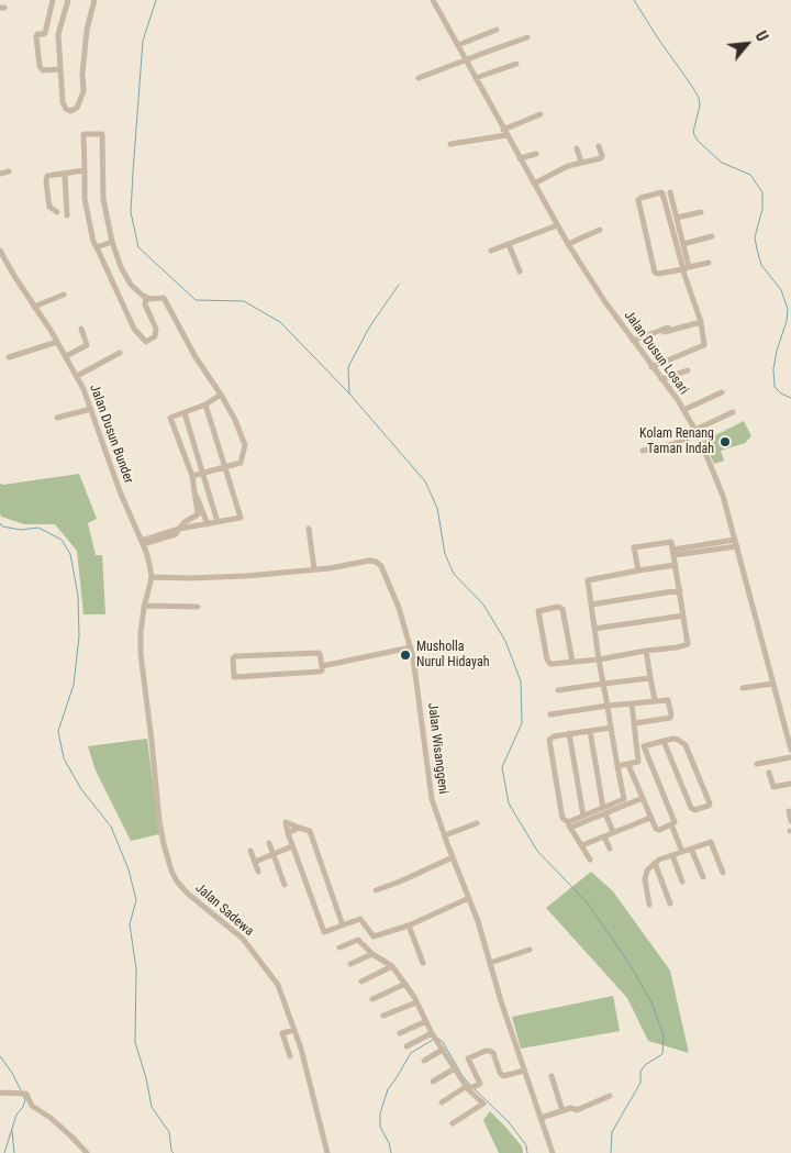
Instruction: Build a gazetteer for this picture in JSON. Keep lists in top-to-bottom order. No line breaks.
{"streets":{"street":["Jalan Dusun Losari","Jalan Dusun Bunder","Jalan Wisanggeni","Jalan Sadewa"]},"crossings":[["Jalan Dusun Bunder","Jalan Wisanggeni"],["Jalan Dusun Bunder","Jalan Sadewa"],["Jalan Wisanggeni","Jalan Sadewa"]],"places":["Kolam Renang Taman Indah","Musholla Nurul Hidayah"],"north":"top right"}
